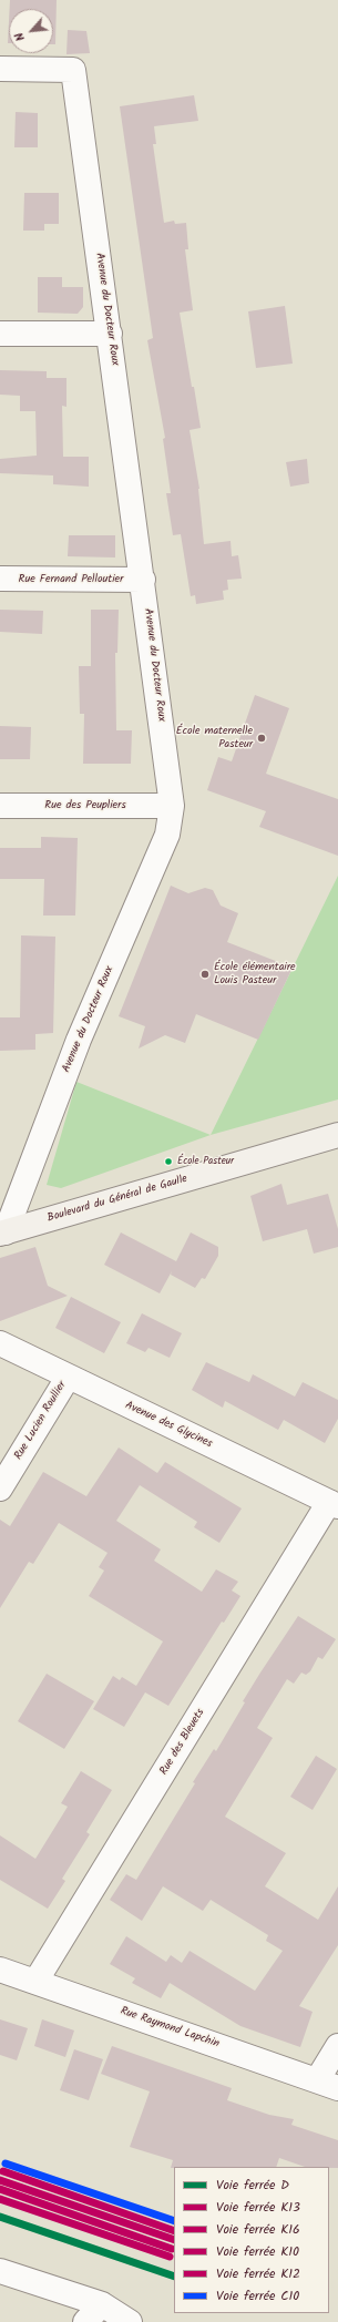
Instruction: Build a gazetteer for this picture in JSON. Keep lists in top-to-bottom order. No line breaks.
{"streets":{"street":["Avenue du Docteur Roux","Rue Fernand Pelloutier","Rue des Peupliers","Boulevard du Général de Gaulle","Rue Lucien Roullier","Avenue des Glycines","Rue des Bleuets","Rue Raymond Lapchin"]},"crossings":[["Avenue du Docteur Roux","Rue Fernand Pelloutier"],["Avenue du Docteur Roux","Rue des Peupliers"],["Avenue du Docteur Roux","Boulevard du Général de Gaulle"],["Rue Lucien Roullier","Avenue des Glycines"],["Avenue des Glycines","Rue des Bleuets"],["Rue des Bleuets","Rue Raymond Lapchin"]],"places":["École maternelle Pasteur","École élémentaire Louis Pasteur","École Pasteur"],"lines":["rail line C10","rail line K10","rail line K13","rail line K16","rail line K12","rail line D"],"legend":["Voie ferrée D","Voie ferrée K13","Voie ferrée K16","Voie ferrée K10","Voie ferrée K12","Voie ferrée C10"],"north":"bottom left"}
